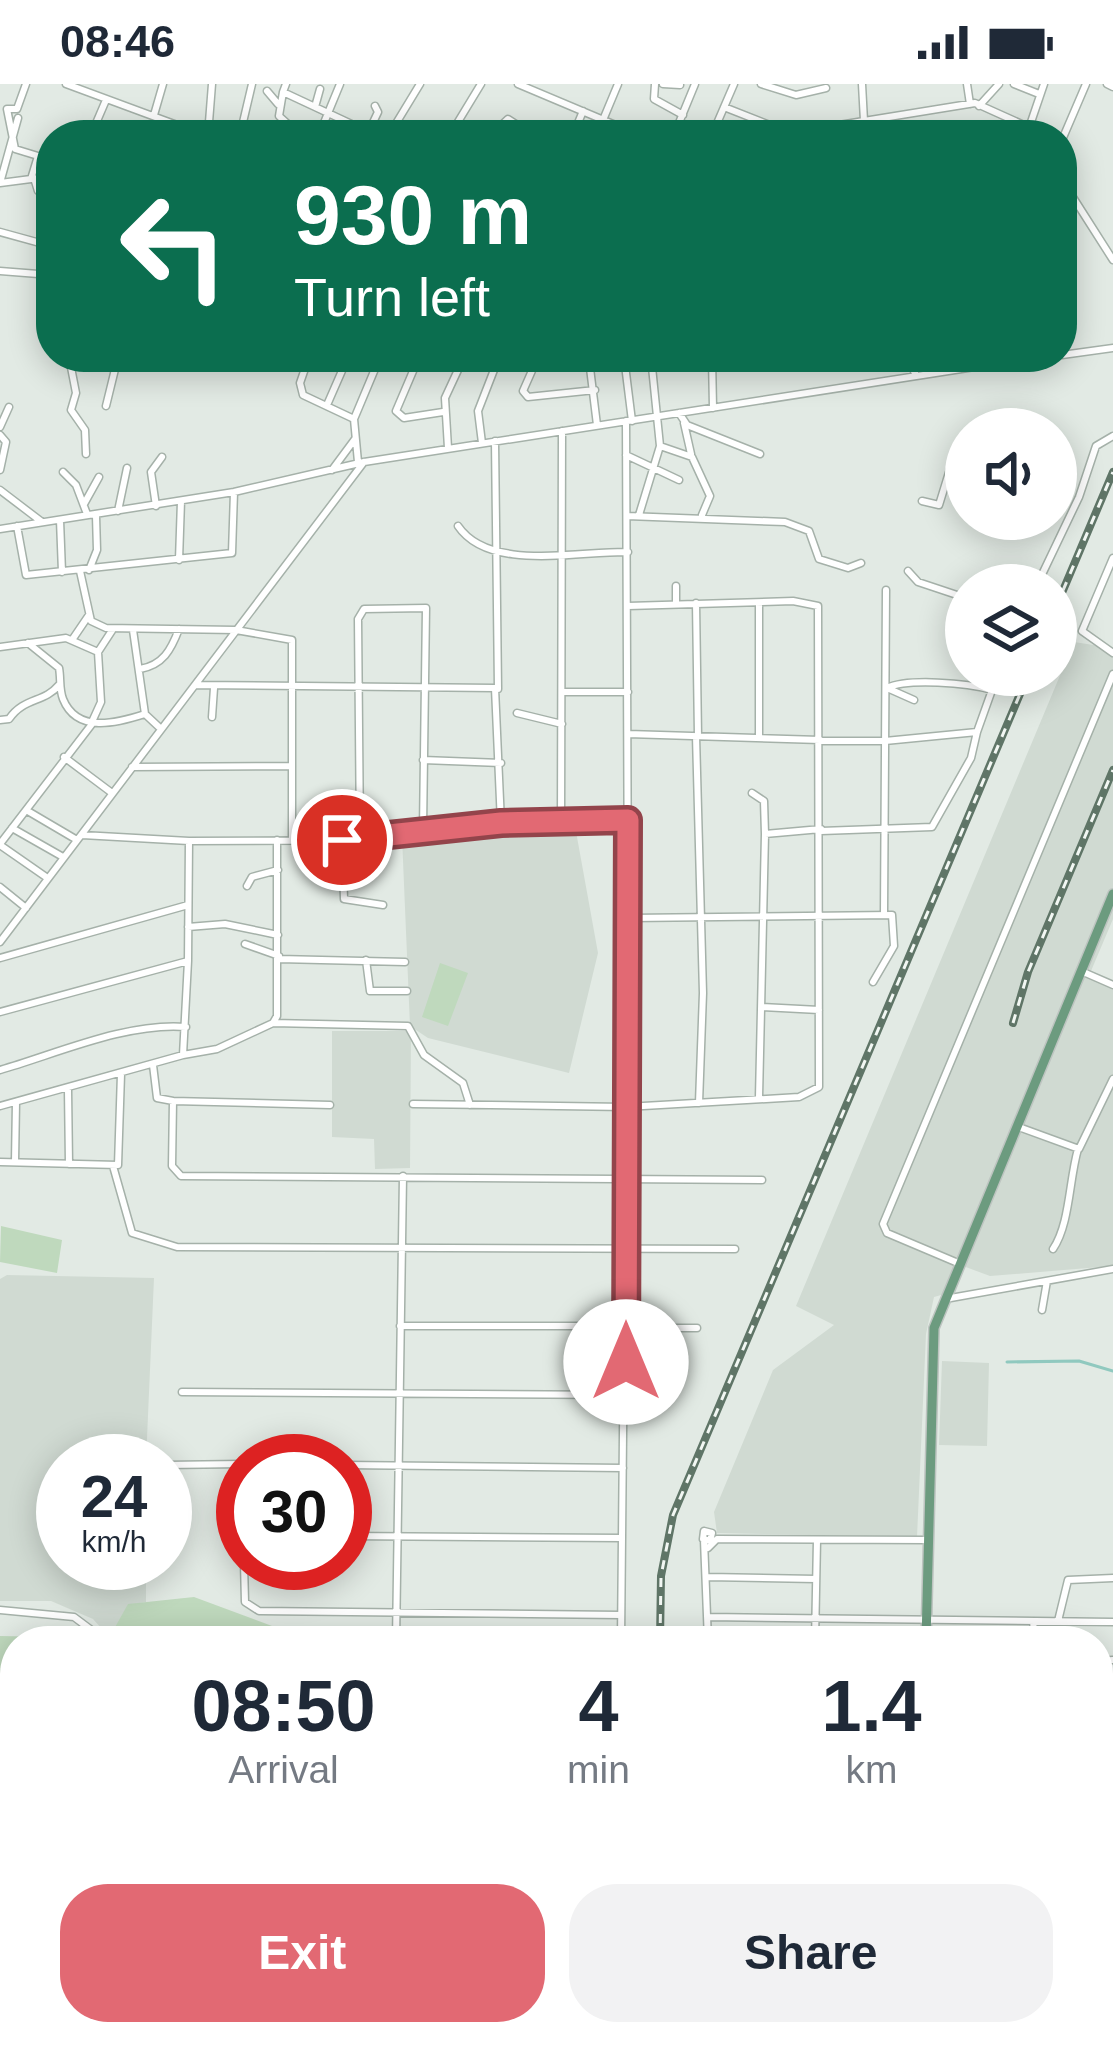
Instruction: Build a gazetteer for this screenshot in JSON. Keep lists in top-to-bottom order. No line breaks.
{"page":{"status":"08:46","turn":["930 m","Turn left"],"speed":"24 km/h","limit":"30","eta":["08:50","Arrival","4","min","1.4","km"],"buttons":["Exit","Share"]}}
